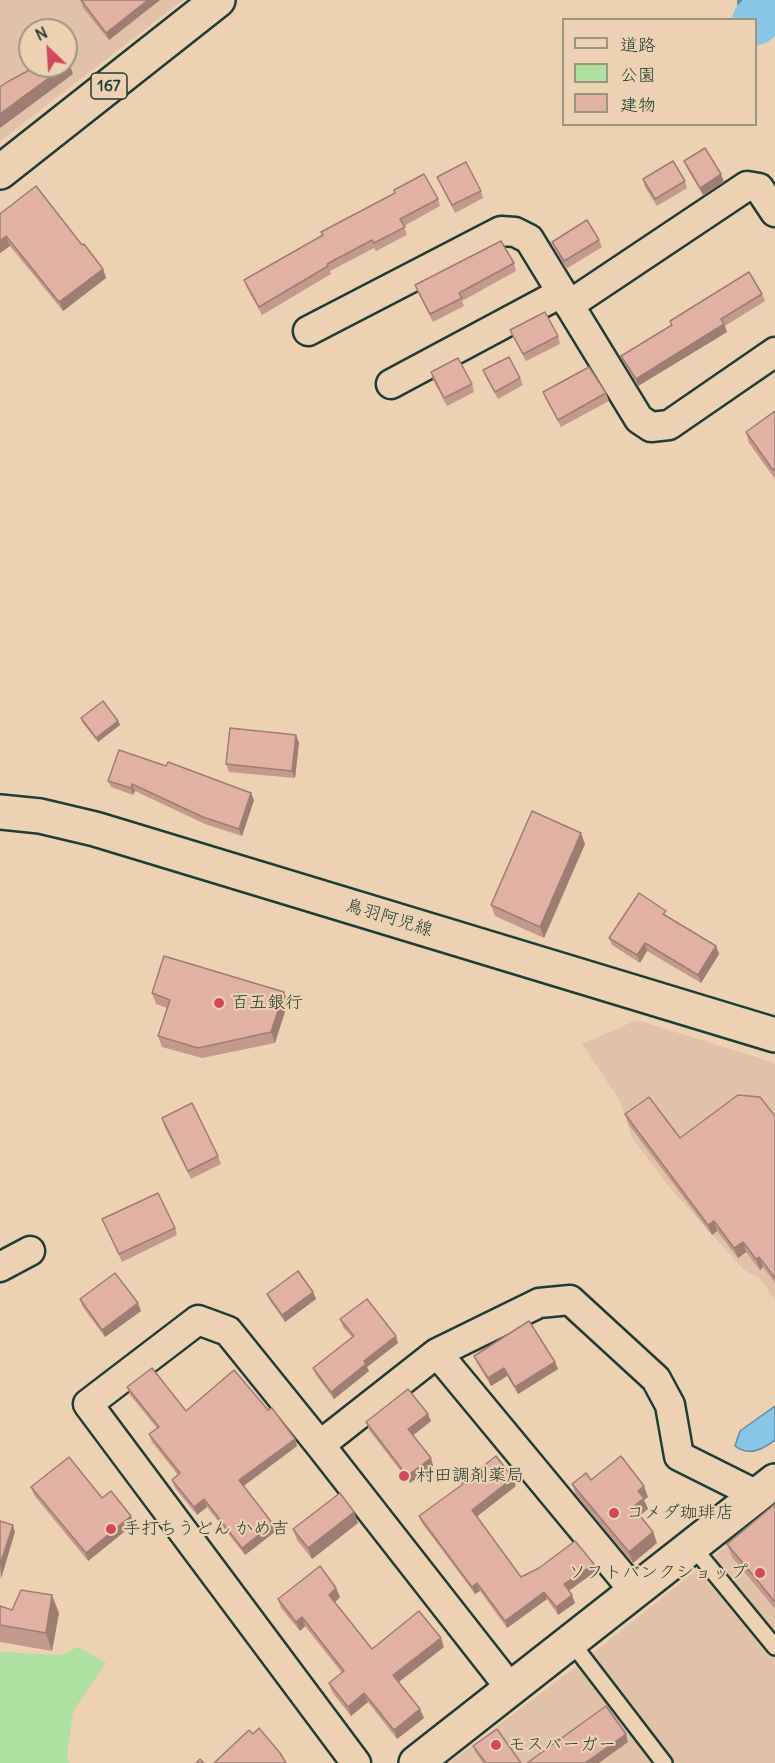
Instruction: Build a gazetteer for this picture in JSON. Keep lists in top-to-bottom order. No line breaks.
{"streets":{"main road":["167","鳥羽阿児線"]},"places":["百五銀行","村田調剤薬局","コメダ珈琲店","手打ちうどん かめ吉","ソフトバンクショップ","モスバーガー"],"legend":["道路","公園","建物"],"north":"top left"}
